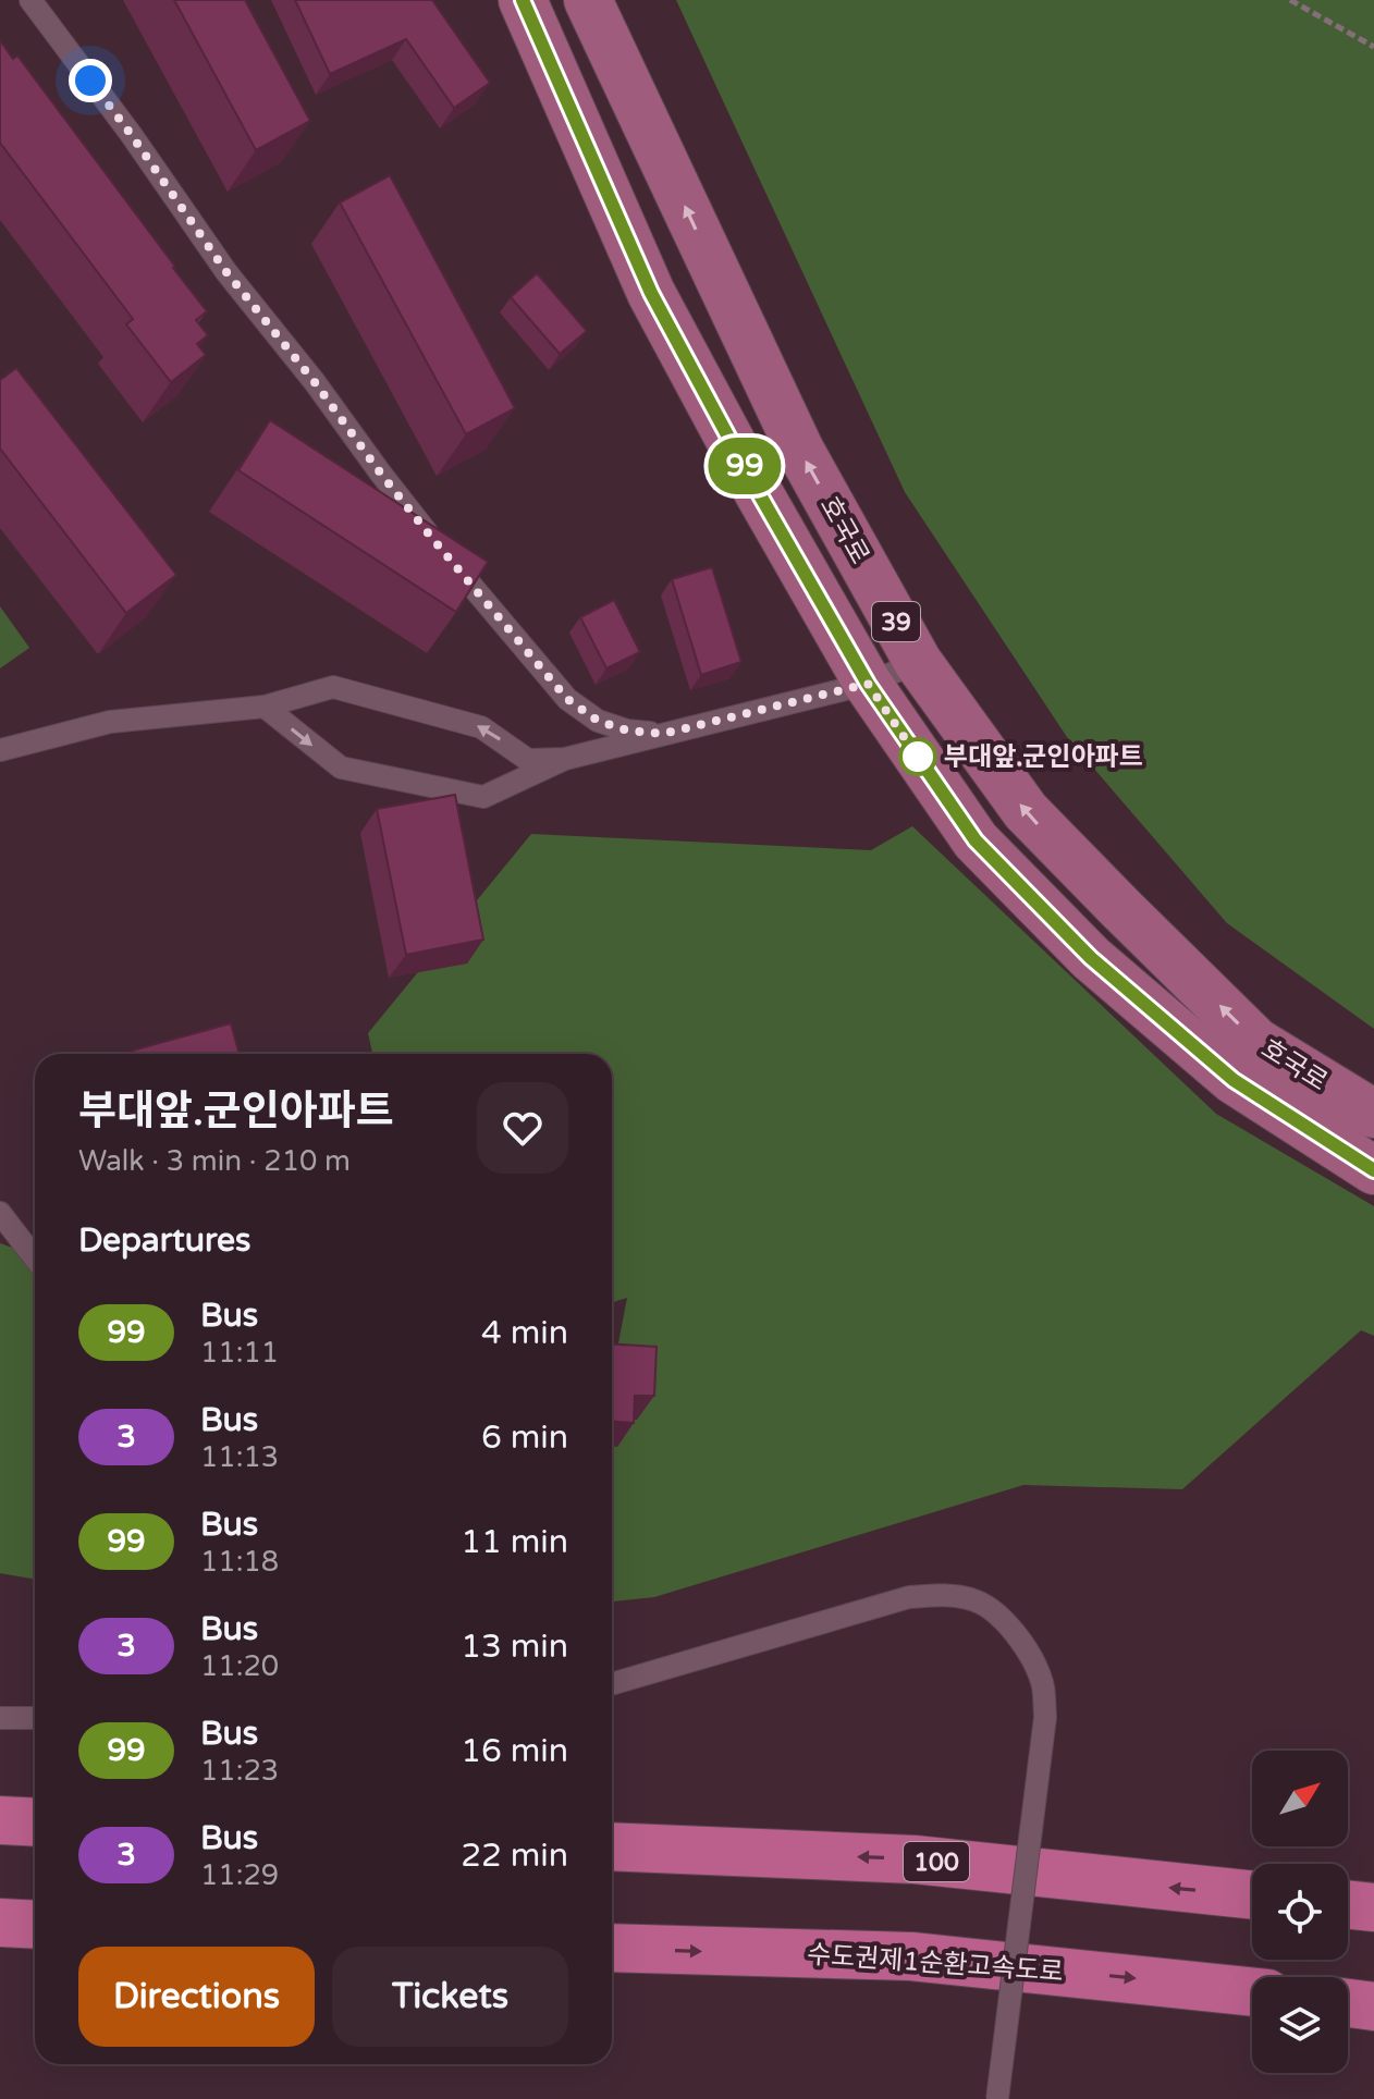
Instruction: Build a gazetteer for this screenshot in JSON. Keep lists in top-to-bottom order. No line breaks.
{"streets":{"highway":["100","수도권제1순환고속도로"],"main road":["호국로","39"]},"places":["부대앞.군인아파트"],"lines":["bus line 99"],"north":"top right","page":{"on_map":"99","heading":[["부대앞.군인아파트","Walk · 3 min · 210 m"],"Departures"],"list":[{"mark":"99","name":"Bus","note":"11:11","value":"4 min"},{"mark":"3","name":"Bus","note":"11:13","value":"6 min"},{"mark":"99","name":"Bus","note":"11:18","value":"11 min"},{"mark":"3","name":"Bus","note":"11:20","value":"13 min"},{"mark":"99","name":"Bus","note":"11:23","value":"16 min"},{"mark":"3","name":"Bus","note":"11:29","value":"22 min"}],"buttons":["Directions","Tickets"]}}
